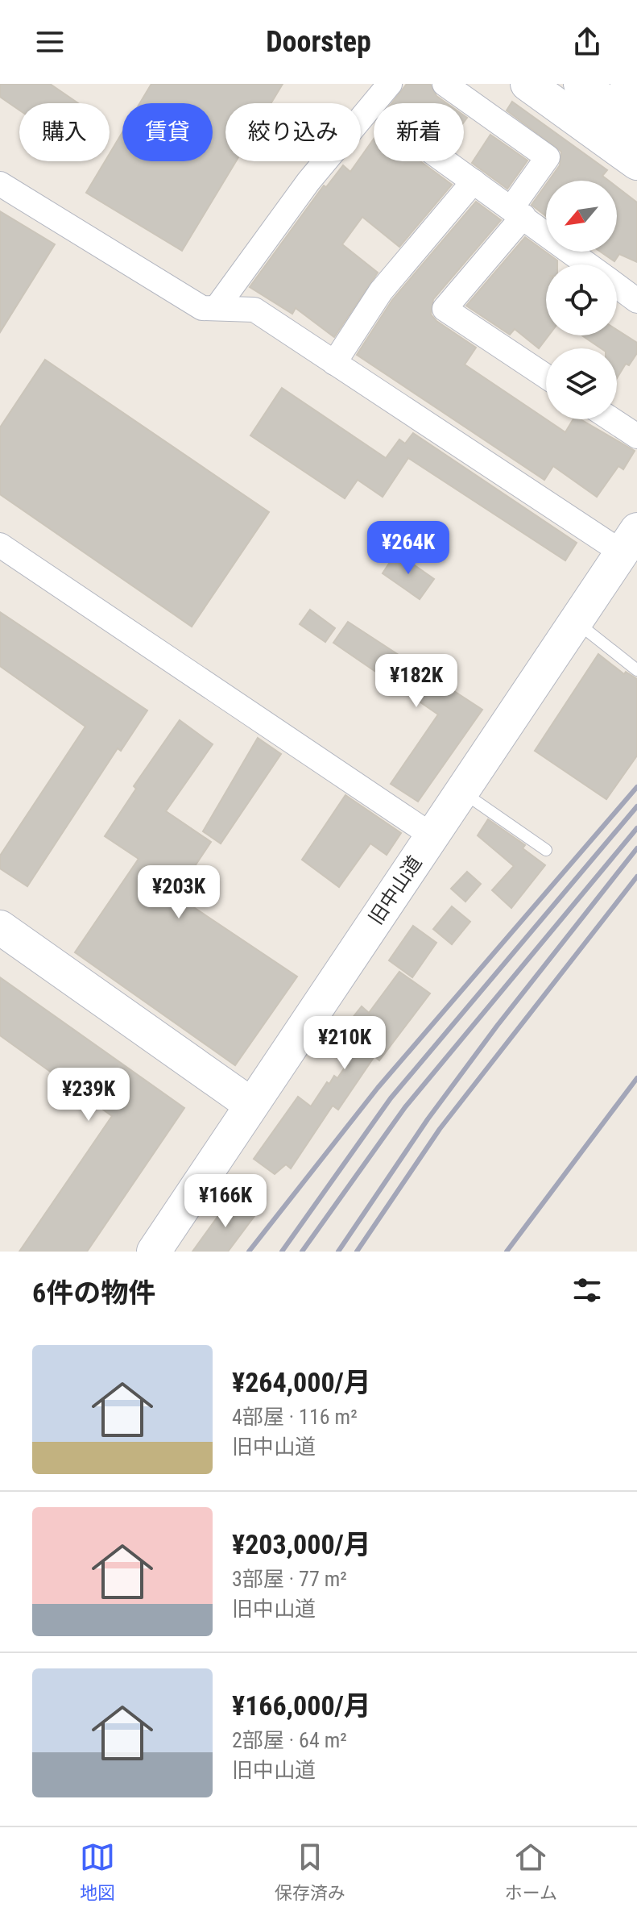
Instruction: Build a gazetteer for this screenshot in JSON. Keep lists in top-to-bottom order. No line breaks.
{"streets":{"main road":["旧中山道"]},"north":"bottom left","page":{"header":"Doorstep","chip":["購入","賃貸","絞り込み","新着"],"price":["¥264K","¥182K","¥203K","¥210K","¥239K","¥166K"],"heading":"6件の物件","list":[{"name":"¥264,000/月","note":"4部屋 · 116 m² · 旧中山道"},{"name":"¥203,000/月","note":"3部屋 · 77 m² · 旧中山道"},{"name":"¥166,000/月","note":"2部屋 · 64 m² · 旧中山道"}],"tabs":["地図","保存済み","ホーム"]}}
